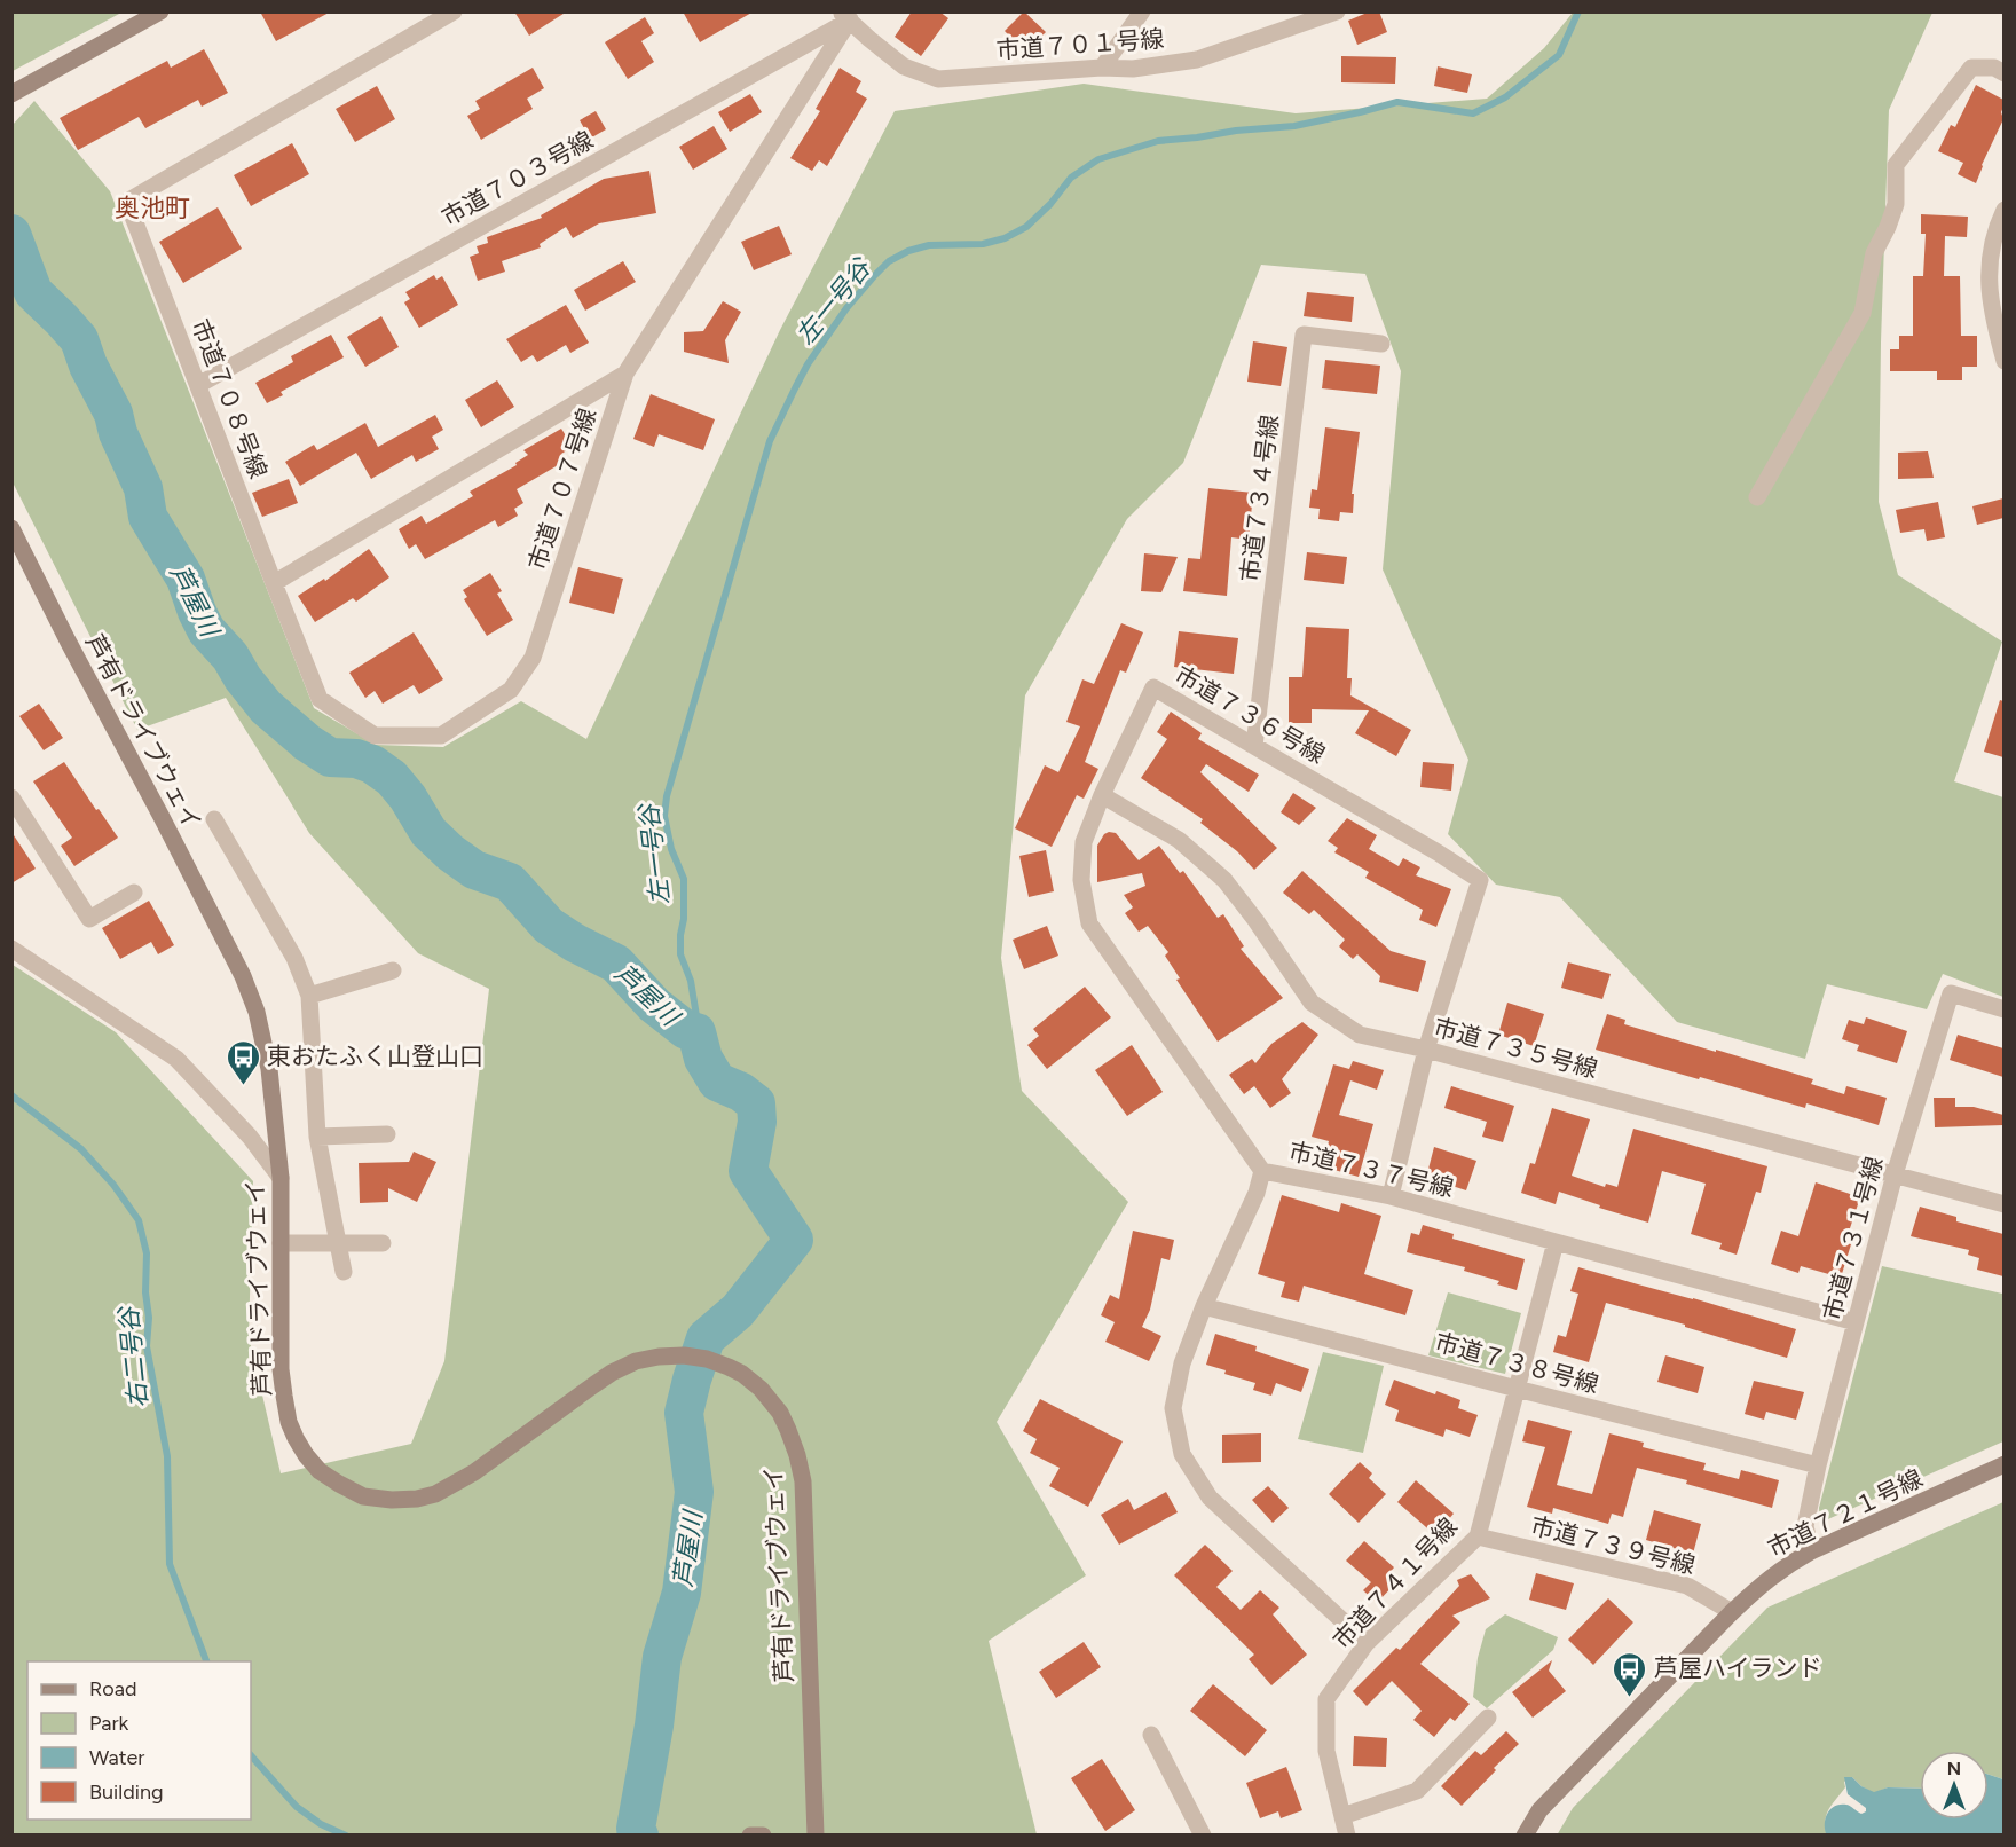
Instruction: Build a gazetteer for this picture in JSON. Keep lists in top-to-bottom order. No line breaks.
{"streets":{"street":["市道７０１号線","市道７０３号線","市道７０８号線","市道７０７号線","市道７３４号線","市道７３６号線","芦有ドライブウェイ","市道７３５号線","市道７３７号線","市道７３１号線","市道７３８号線","市道７２１号線","市道７３９号線","市道７４１号線"]},"crossings":[["市道７０１号線","市道７０３号線"],["市道７０１号線","市道７０７号線"],["市道７０３号線","市道７０８号線"],["市道７０３号線","市道７０７号線"],["市道７０８号線","市道７０７号線"],["市道７３４号線","市道７３６号線"],["市道７３６号線","市道７３５号線"],["市道７３６号線","市道７３７号線"],["市道７３５号線","市道７３１号線"],["市道７３７号線","市道７３１号線"],["市道７３７号線","市道７３８号線"],["市道７３７号線","市道７４１号線"],["市道７３１号線","市道７３８号線"],["市道７３１号線","市道７２１号線"],["市道７３８号線","市道７４１号線"],["市道７２１号線","市道７３９号線"],["市道７３９号線","市道７４１号線"]],"districts":["奥池町"],"water":["左一号谷","芦屋川","右二号谷"],"places":{"bus stop":["東おたふく山登山口","芦屋ハイランド"]},"legend":["Road","Park","Water","Building"],"north":"top"}
